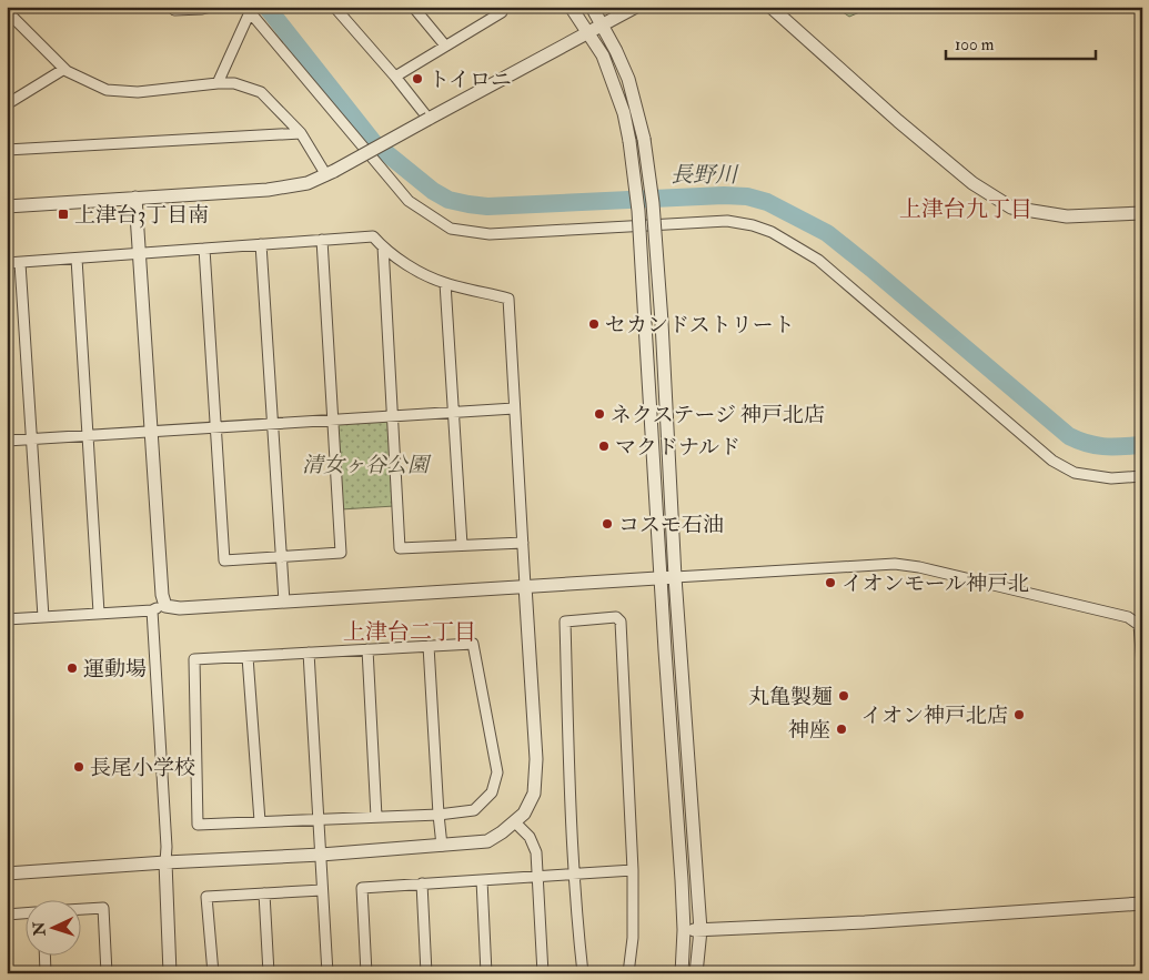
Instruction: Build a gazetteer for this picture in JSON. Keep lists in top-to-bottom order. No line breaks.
{"districts":["上津台九丁目","上津台二丁目"],"water":["長野川"],"parks":["清女ヶ谷公園"],"places":{"other":["トイロニ","セカンドストリート","ネクステージ 神戸北店","マクドナルド","コスモ石油","イオンモール神戸北","運動場","丸亀製麺","イオン神戸北店","神座","長尾小学校"],"transit":["上津台3丁目南"]},"scale_bar":"100 m","north":"left"}
